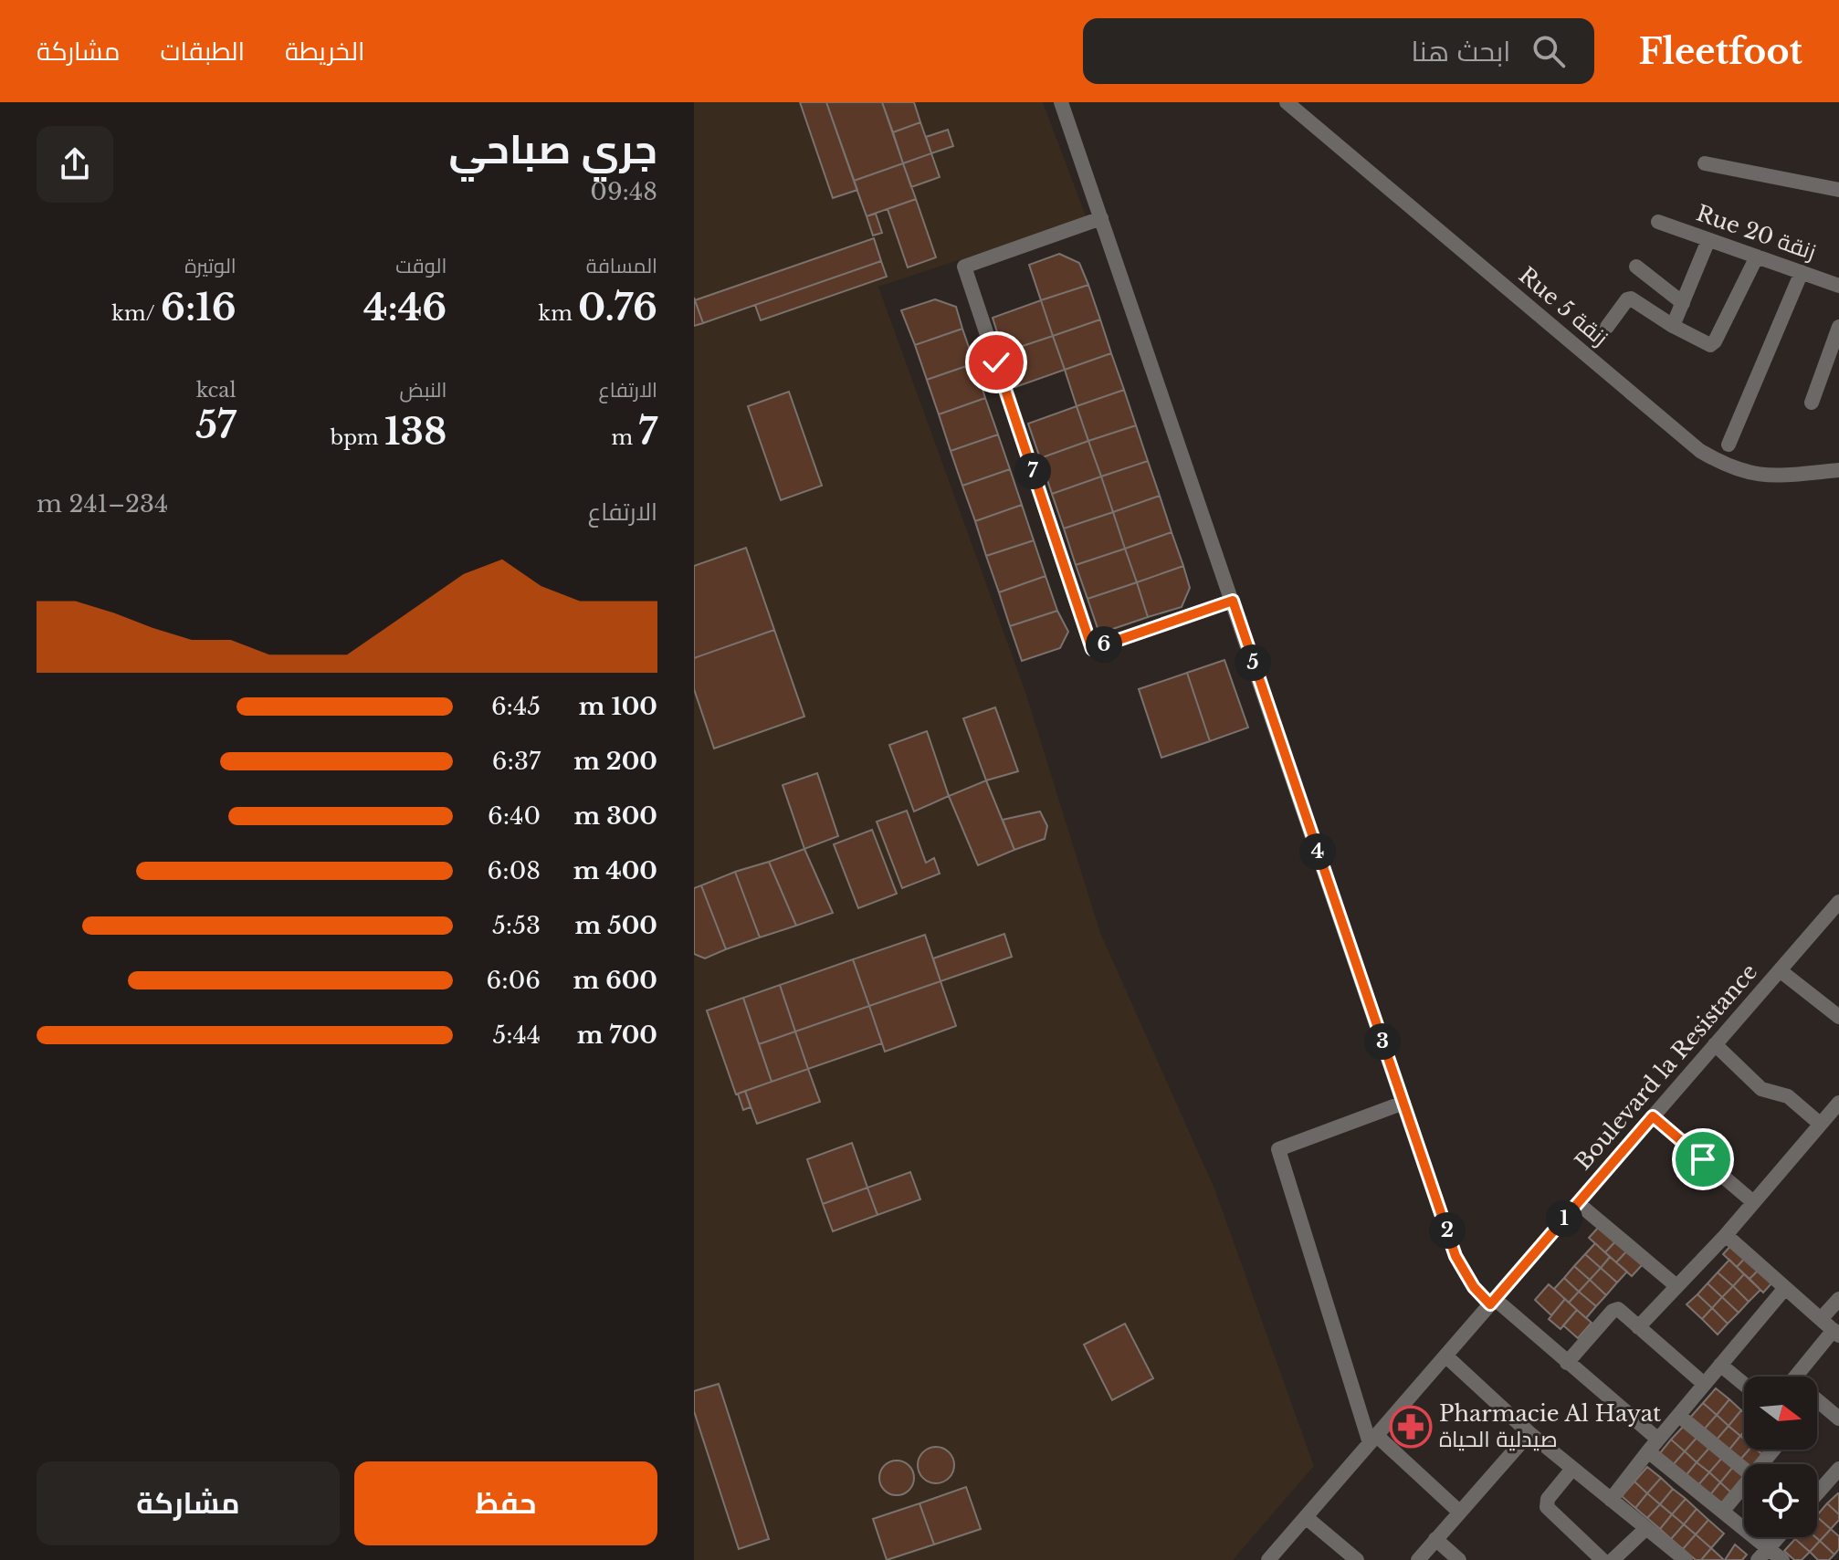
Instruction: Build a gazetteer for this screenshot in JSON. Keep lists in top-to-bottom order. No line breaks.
{"streets":{"street":["Rue 20 زنقة","Rue 5 زنقة","Boulevard la Resistance"]},"places":{"pharmacy":["Pharmacie Al Hayat صيدلية الحياة"]},"north":"right","page":{"header":"Fleetfoot","search":"ابحث هنا","nav":["الخريطة","الطبقات","مشاركة"],"heading":["جري صباحي","09:48"],"stats":[["المسافة","0.76 km"],["الوقت","4:46"],["الوتيرة","6:16 /km"],["الارتفاع","7 m"],["النبض","138 bpm"],["kcal","57"]],"pins":["7","6","5","4","3","1","2"],"chart":["الارتفاع","234–241 m"],"list":[{"name":"100 m","note":"6:45"},{"name":"200 m","note":"6:37"},{"name":"300 m","note":"6:40"},{"name":"400 m","note":"6:08"},{"name":"500 m","note":"5:53"},{"name":"600 m","note":"6:06"},{"name":"700 m","note":"5:44"}],"buttons":["حفظ","مشاركة"]}}
